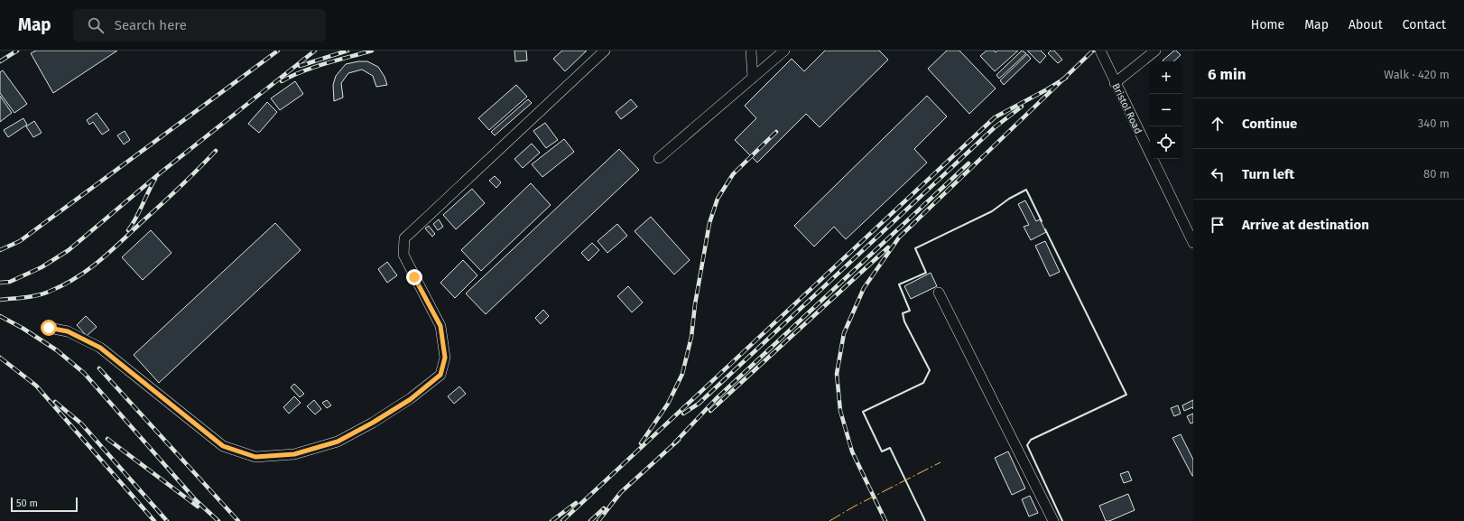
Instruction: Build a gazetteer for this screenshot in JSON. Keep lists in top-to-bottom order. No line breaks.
{"streets":{"street":["Bristol Road"]},"scale_bar":"50 m","page":{"header":"Map","search":"Search here","nav":["Home","Map","About","Contact"],"heading":["6 min","Walk · 420 m"],"map_buttons":["+","−"],"list":[["Continue","340 m"],["Turn left","80 m"],"Arrive at destination"],"scale":"50 m"}}
